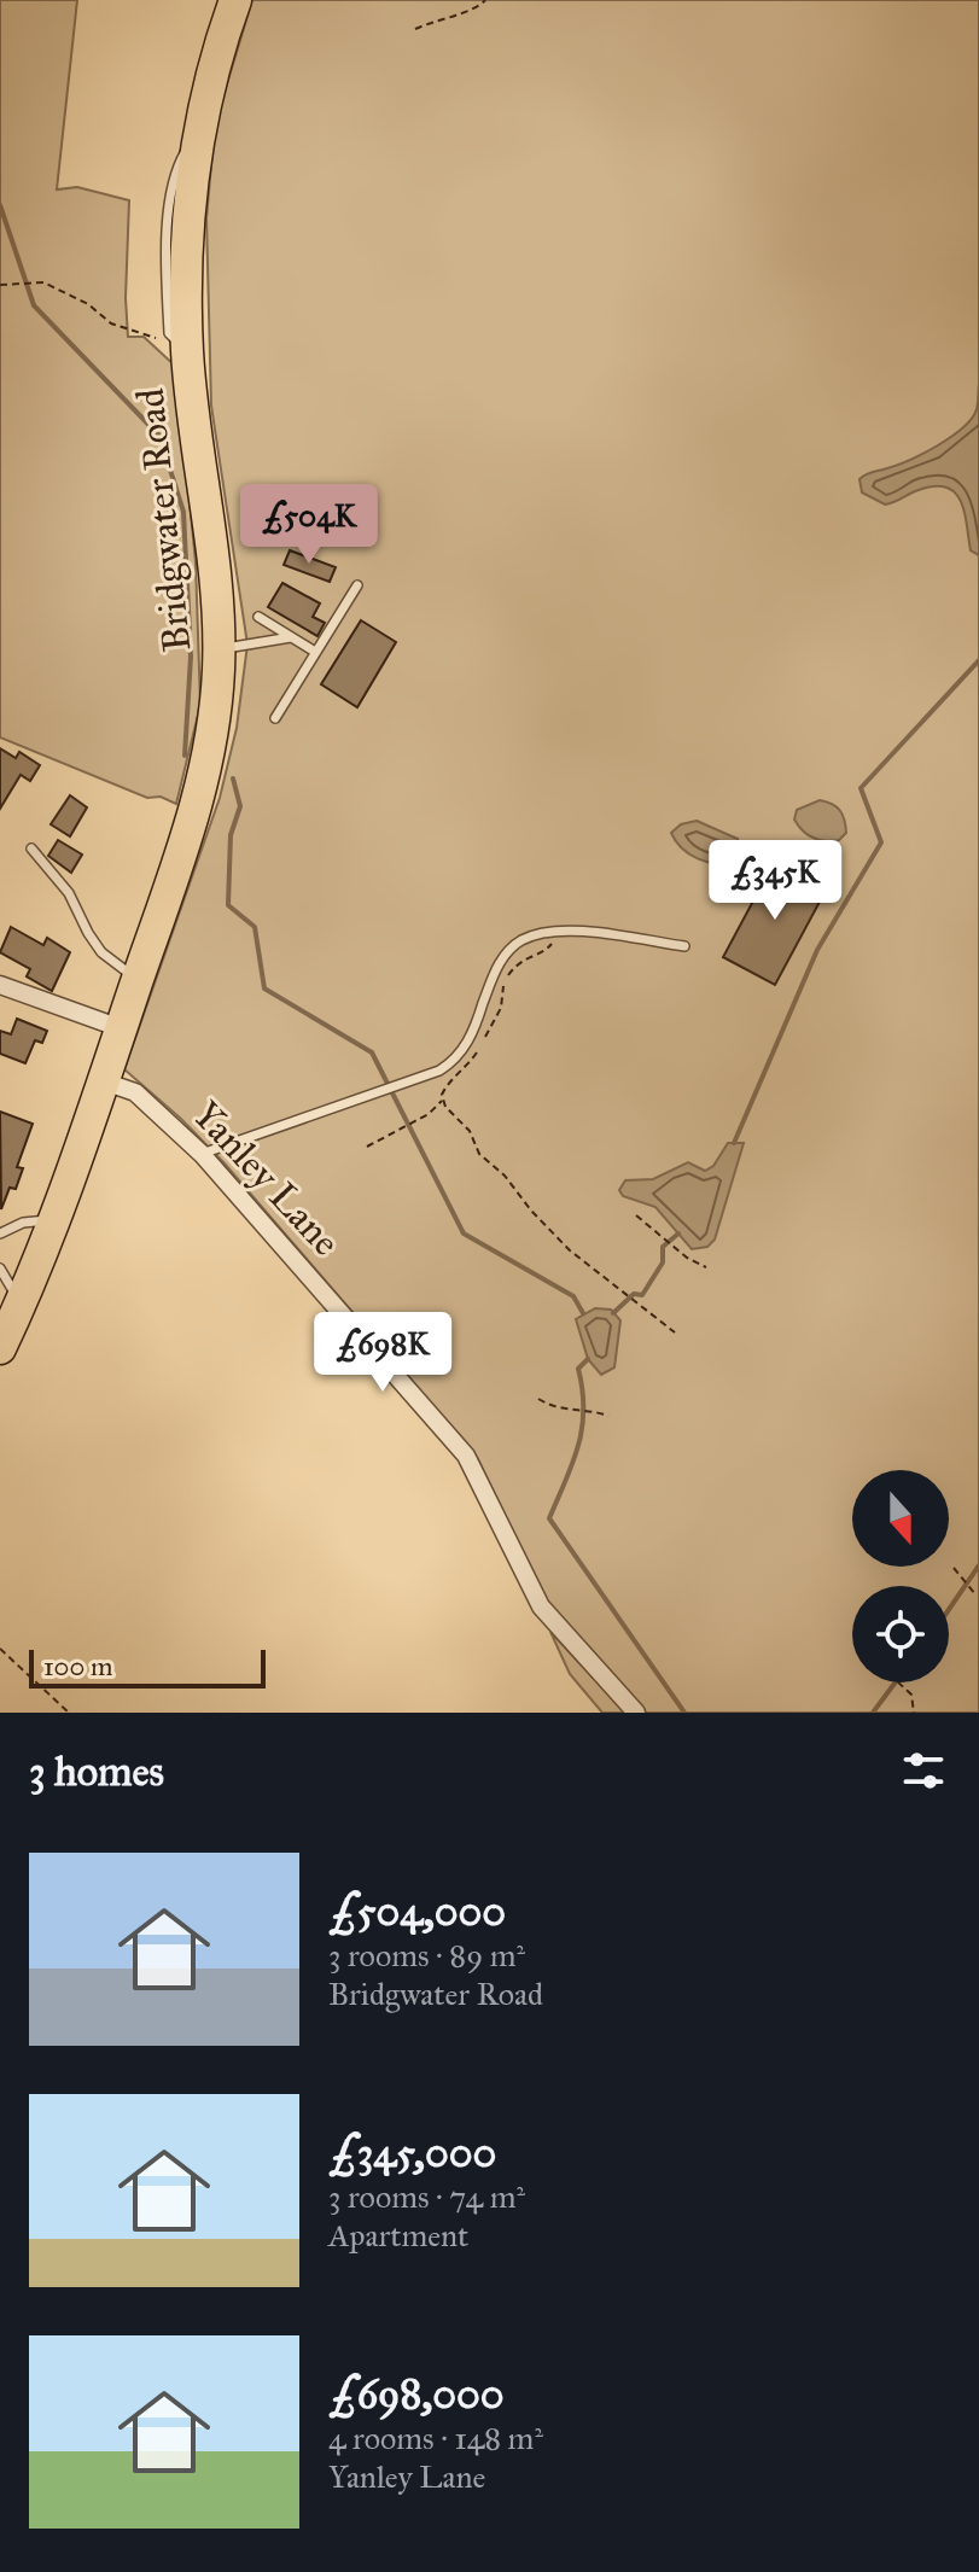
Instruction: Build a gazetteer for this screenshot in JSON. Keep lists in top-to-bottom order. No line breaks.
{"streets":{"highway":["Bridgwater Road"],"street":["Yanley Lane"]},"crossings":[["Bridgwater Road","Yanley Lane"]],"scale_bar":"100 m","north":"bottom","page":{"price":["£504K","£345K","£698K"],"scale":"100 m","heading":"3 homes","list":[{"name":"£504,000","note":"3 rooms · 89 m² · Bridgwater Road"},{"name":"£345,000","note":"3 rooms · 74 m² · Apartment"},{"name":"£698,000","note":"4 rooms · 148 m² · Yanley Lane"}]}}
